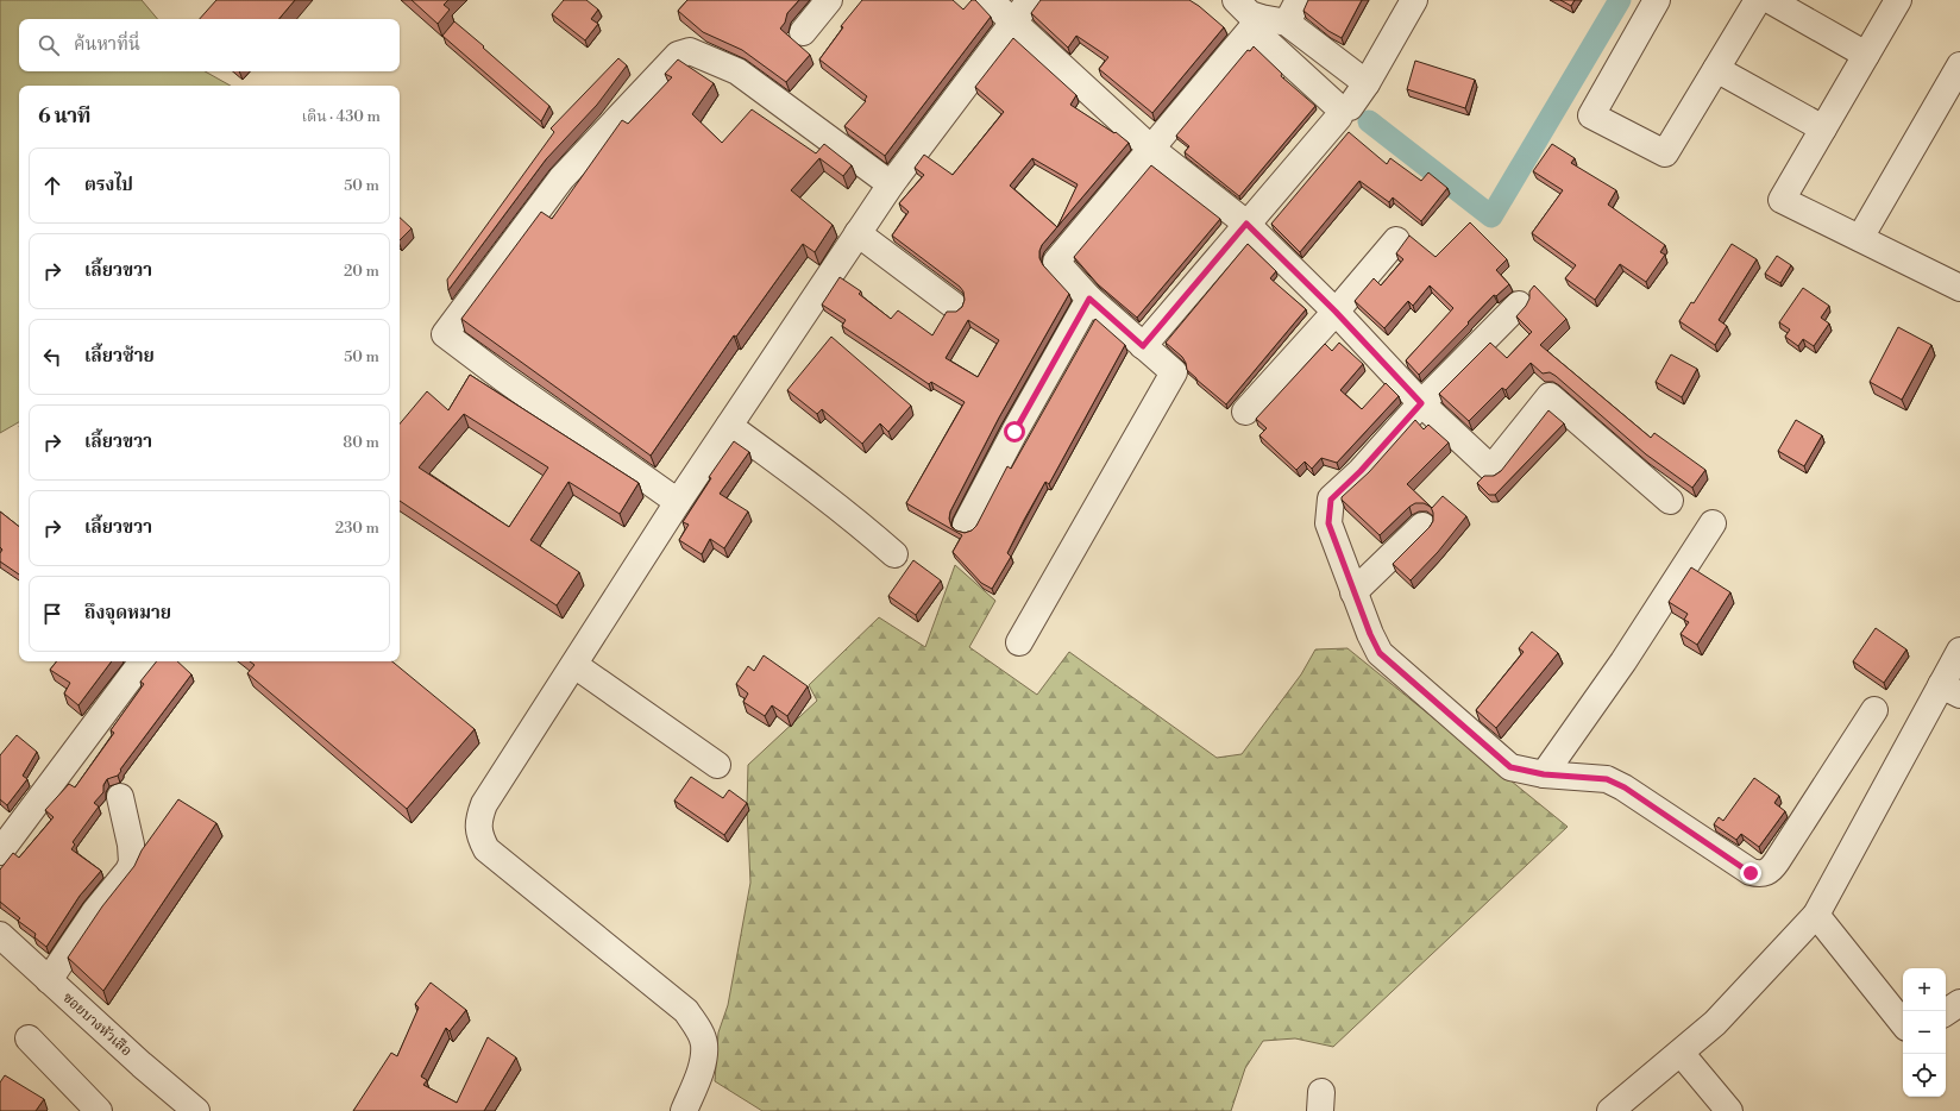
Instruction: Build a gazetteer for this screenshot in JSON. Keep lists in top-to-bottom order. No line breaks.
{"streets":{"street":["ซอยบางหัวเสือ"]},"page":{"search":"ค้นหาที่นี่","heading":["6 นาที","เดิน · 430 m"],"list":[["ตรงไป","50 m"],["เลี้ยวขวา","20 m"],["เลี้ยวซ้าย","50 m"],["เลี้ยวขวา","80 m"],["เลี้ยวขวา","230 m"],"ถึงจุดหมาย"],"map_buttons":["+","−"]}}
